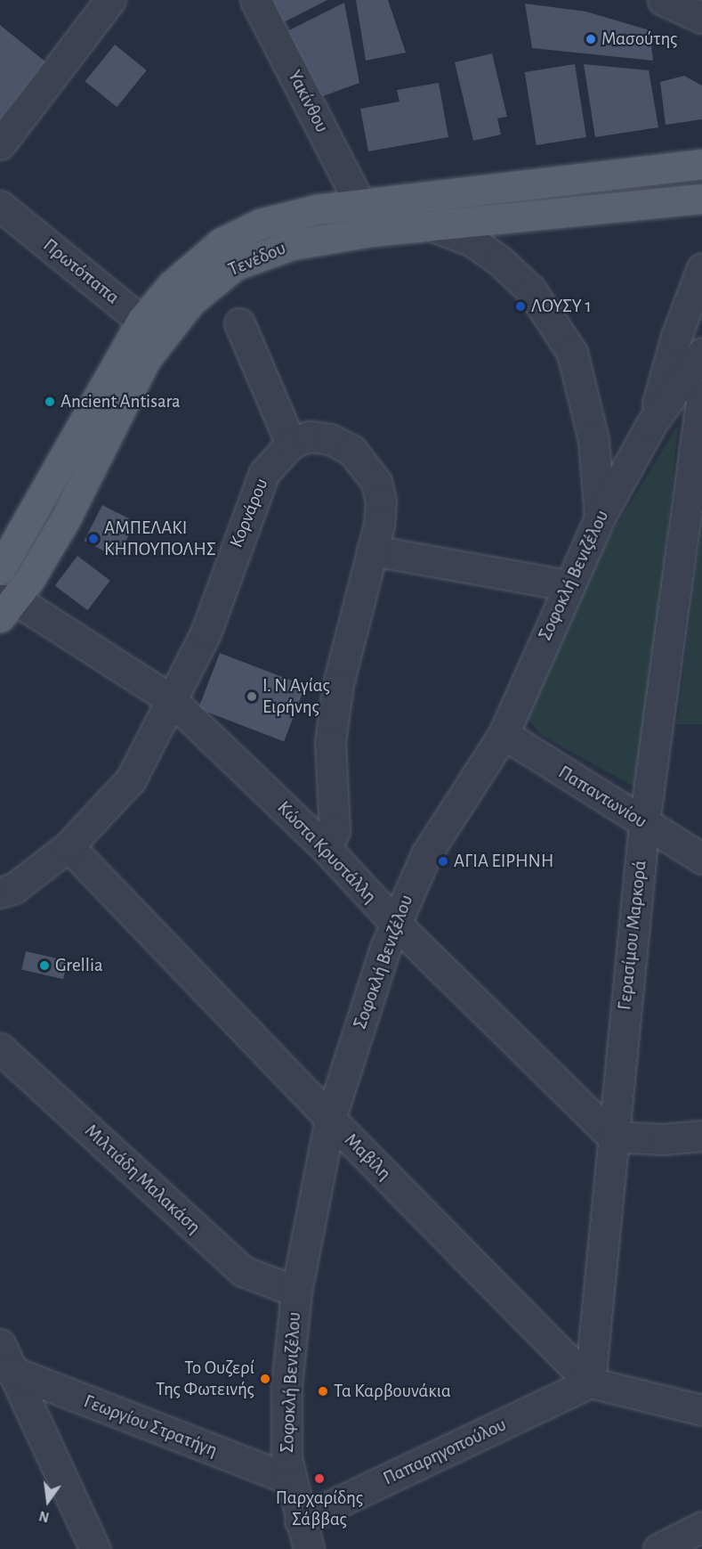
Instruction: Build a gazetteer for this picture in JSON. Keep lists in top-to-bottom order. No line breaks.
{"streets":{"main road":["Τενέδου"],"street":["Υακίνθου","Πρωτόπαπα","Κορνάρου","Σοφοκλή Βενιζέλου","Παπαντωνίου","Κώστα Κρυστάλλη","Γερασίμου Μαρκορά","Μαβίλη","Μιλτιάδη Μαλακάση","Γεωργίου Στρατήγη","Παπαρηγοπούλου"]},"crossings":[["Υακίνθου","Τενέδου"],["Τενέδου","Πρωτόπαπα"],["Τενέδου","Κώστα Κρυστάλλη"],["Κορνάρου","Κώστα Κρυστάλλη"],["Κορνάρου","Μαβίλη"],["Σοφοκλή Βενιζέλου","Παπαντωνίου"],["Σοφοκλή Βενιζέλου","Κώστα Κρυστάλλη"],["Σοφοκλή Βενιζέλου","Μαβίλη"],["Σοφοκλή Βενιζέλου","Μιλτιάδη Μαλακάση"],["Σοφοκλή Βενιζέλου","Γεωργίου Στρατήγη"],["Σοφοκλή Βενιζέλου","Παπαρηγοπούλου"],["Παπαντωνίου","Γερασίμου Μαρκορά"],["Κώστα Κρυστάλλη","Γερασίμου Μαρκορά"],["Γερασίμου Μαρκορά","Μαβίλη"],["Γερασίμου Μαρκορά","Παπαρηγοπούλου"],["Μαβίλη","Παπαρηγοπούλου"]],"places":["Μασούτης","ΛΟΥΣΥ 1","Ancient Antisara","ΑΜΠΕΛΑΚΙ ΚΗΠΟΥΠΟΛΗΣ","Ι. Ν Αγίας Ειρήνης","ΑΓΙΑ ΕΙΡΗΝΗ","Grellia","Το Ουζερί Της Φωτεινής","Τα Καρβουνάκια","Παρχαρίδης Σάββας"],"north":"bottom"}
